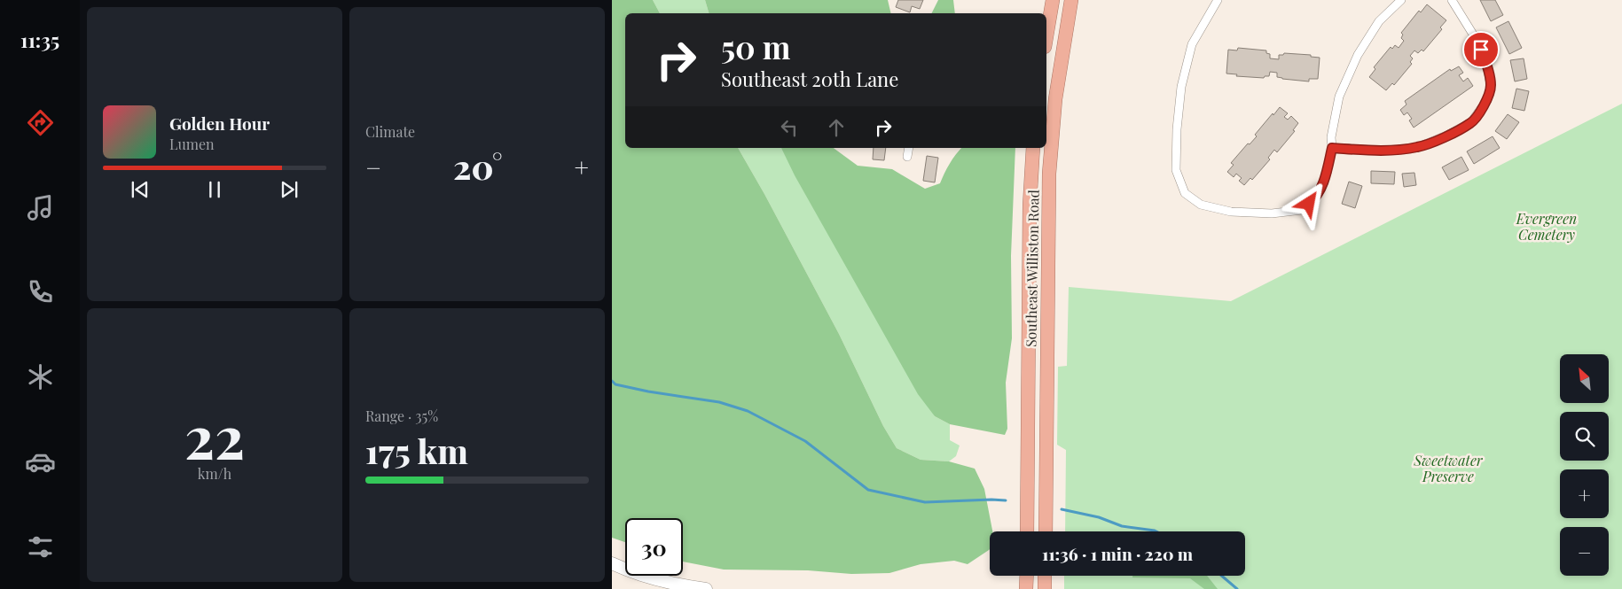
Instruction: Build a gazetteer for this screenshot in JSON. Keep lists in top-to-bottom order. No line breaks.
{"streets":{"highway":["Southeast Williston Road"]},"parks":["Evergreen Cemetery","Sweetwater Preserve"],"north":"top left","page":{"tabs":"11:35","tile":["Climate",["22","km/h"],["Range · 35%","175 km"]],"turn":["50 m","Southeast 20th Lane"],"song":["Golden Hour","Lumen"],"heat":["−","20°","+"],"map_buttons":["+","−"],"limit":"30","trip":"11:36 · 1 min · 220 m"}}
